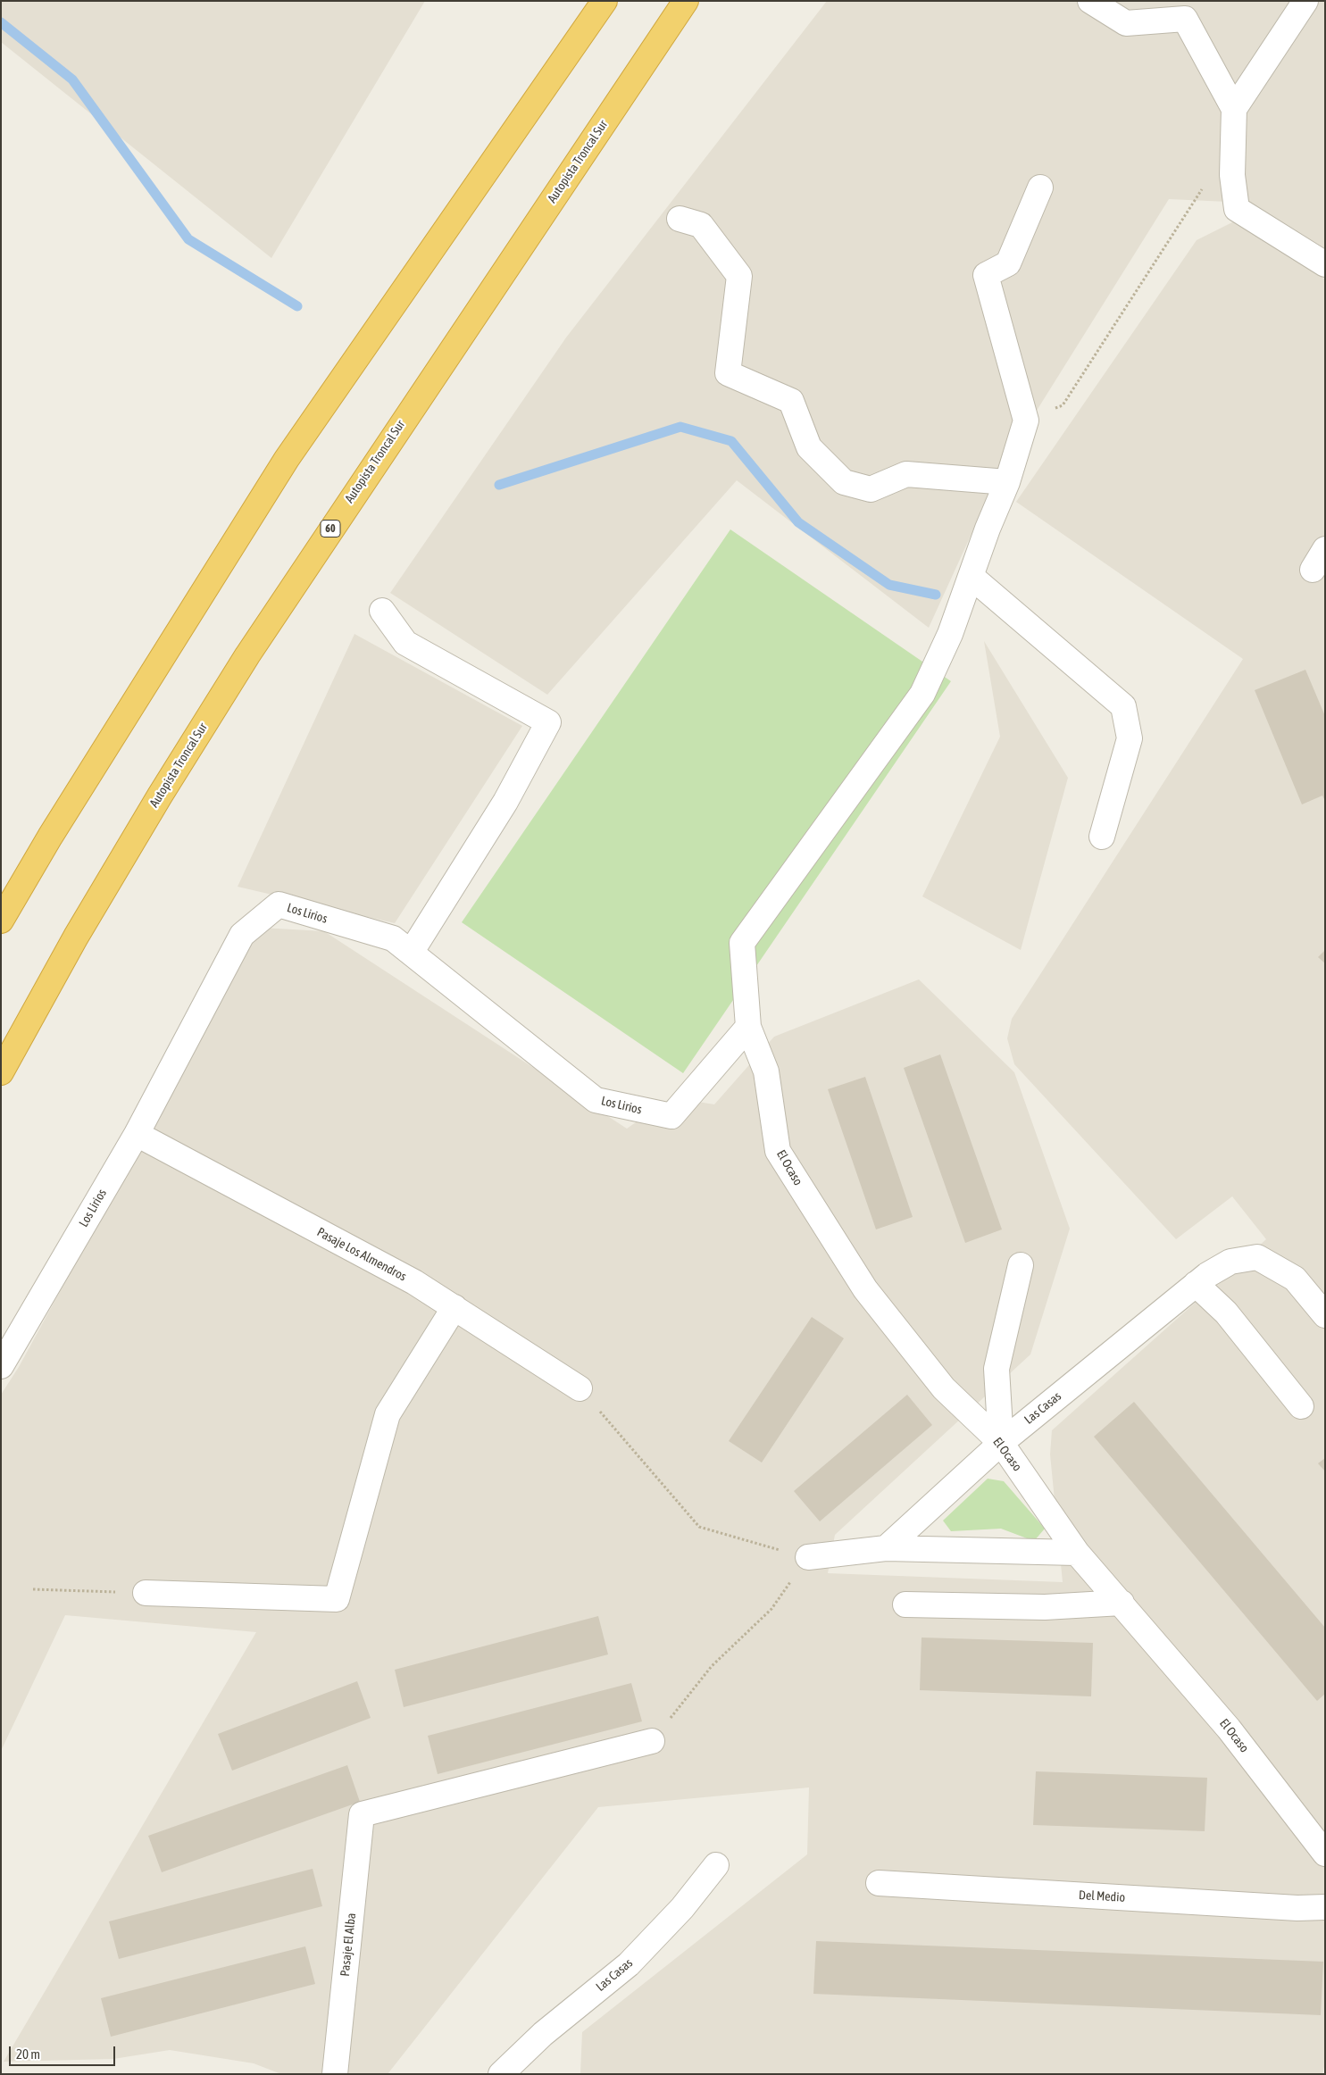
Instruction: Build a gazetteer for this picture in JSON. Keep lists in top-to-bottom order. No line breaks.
{"streets":{"highway":["Autopista Troncal Sur","60"],"street":["Los Lirios","El Ocaso","Pasaje Los Almendros","Las Casas","Del Medio","Pasaje El Alba"]},"crossings":[["Los Lirios","El Ocaso"],["Los Lirios","Pasaje Los Almendros"],["El Ocaso","Las Casas"]],"scale_bar":"20 m"}
